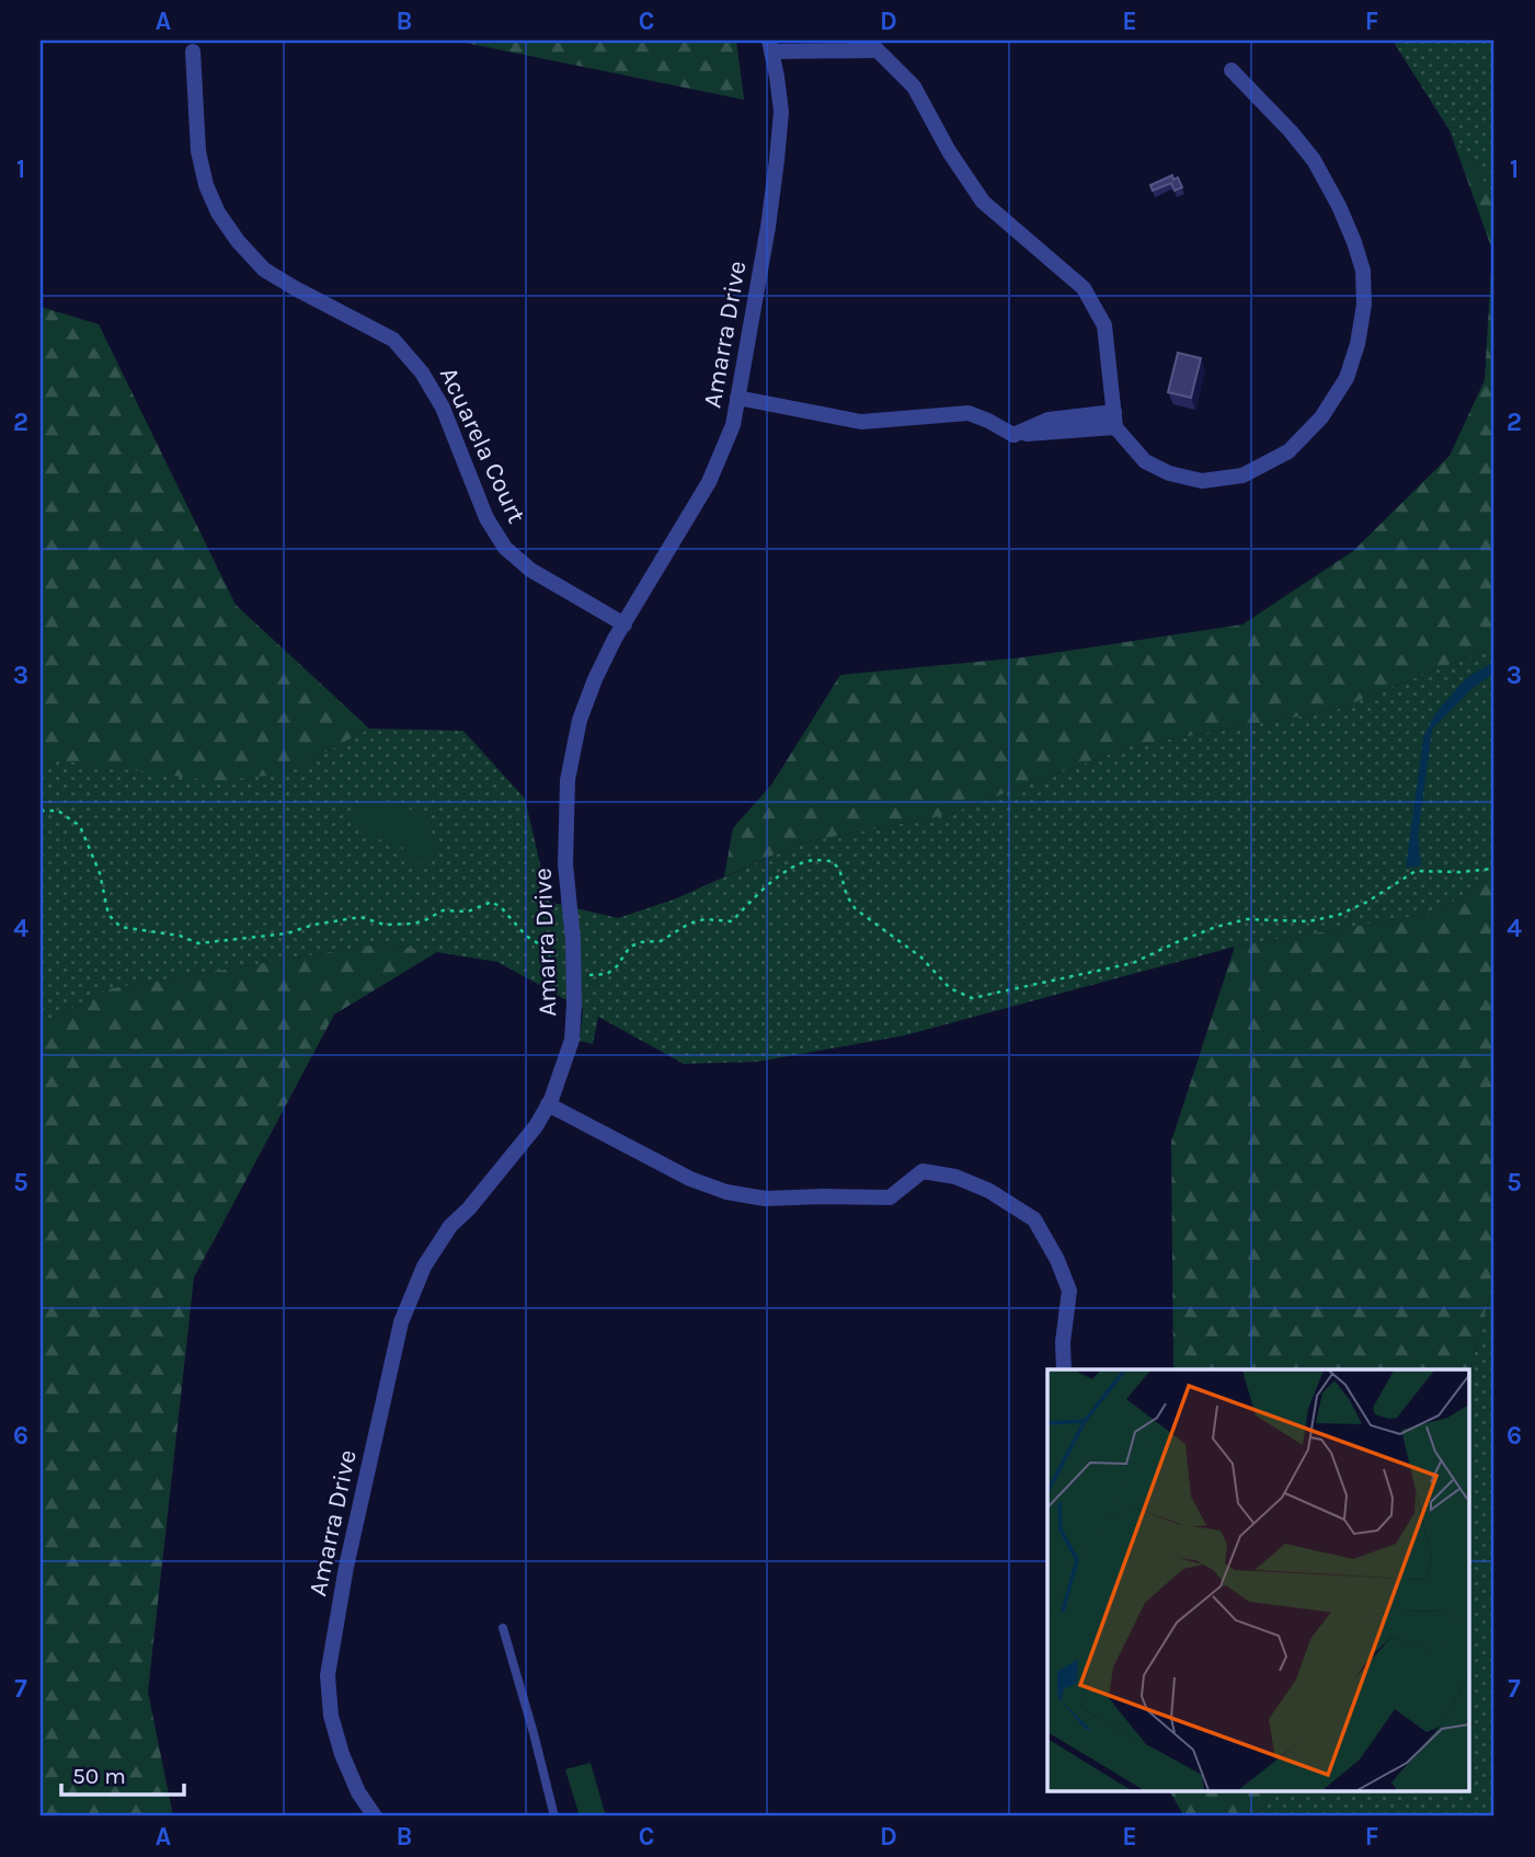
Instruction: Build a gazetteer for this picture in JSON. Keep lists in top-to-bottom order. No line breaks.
{"streets":{"street":["Amarra Drive","Acuarela Court"]},"crossings":[["Amarra Drive","Acuarela Court"]],"scale_bar":"50 m","grid":{"columns":["A","B","C","D","E","F"],"rows":["1","2","3","4","5","6","7"]}}
